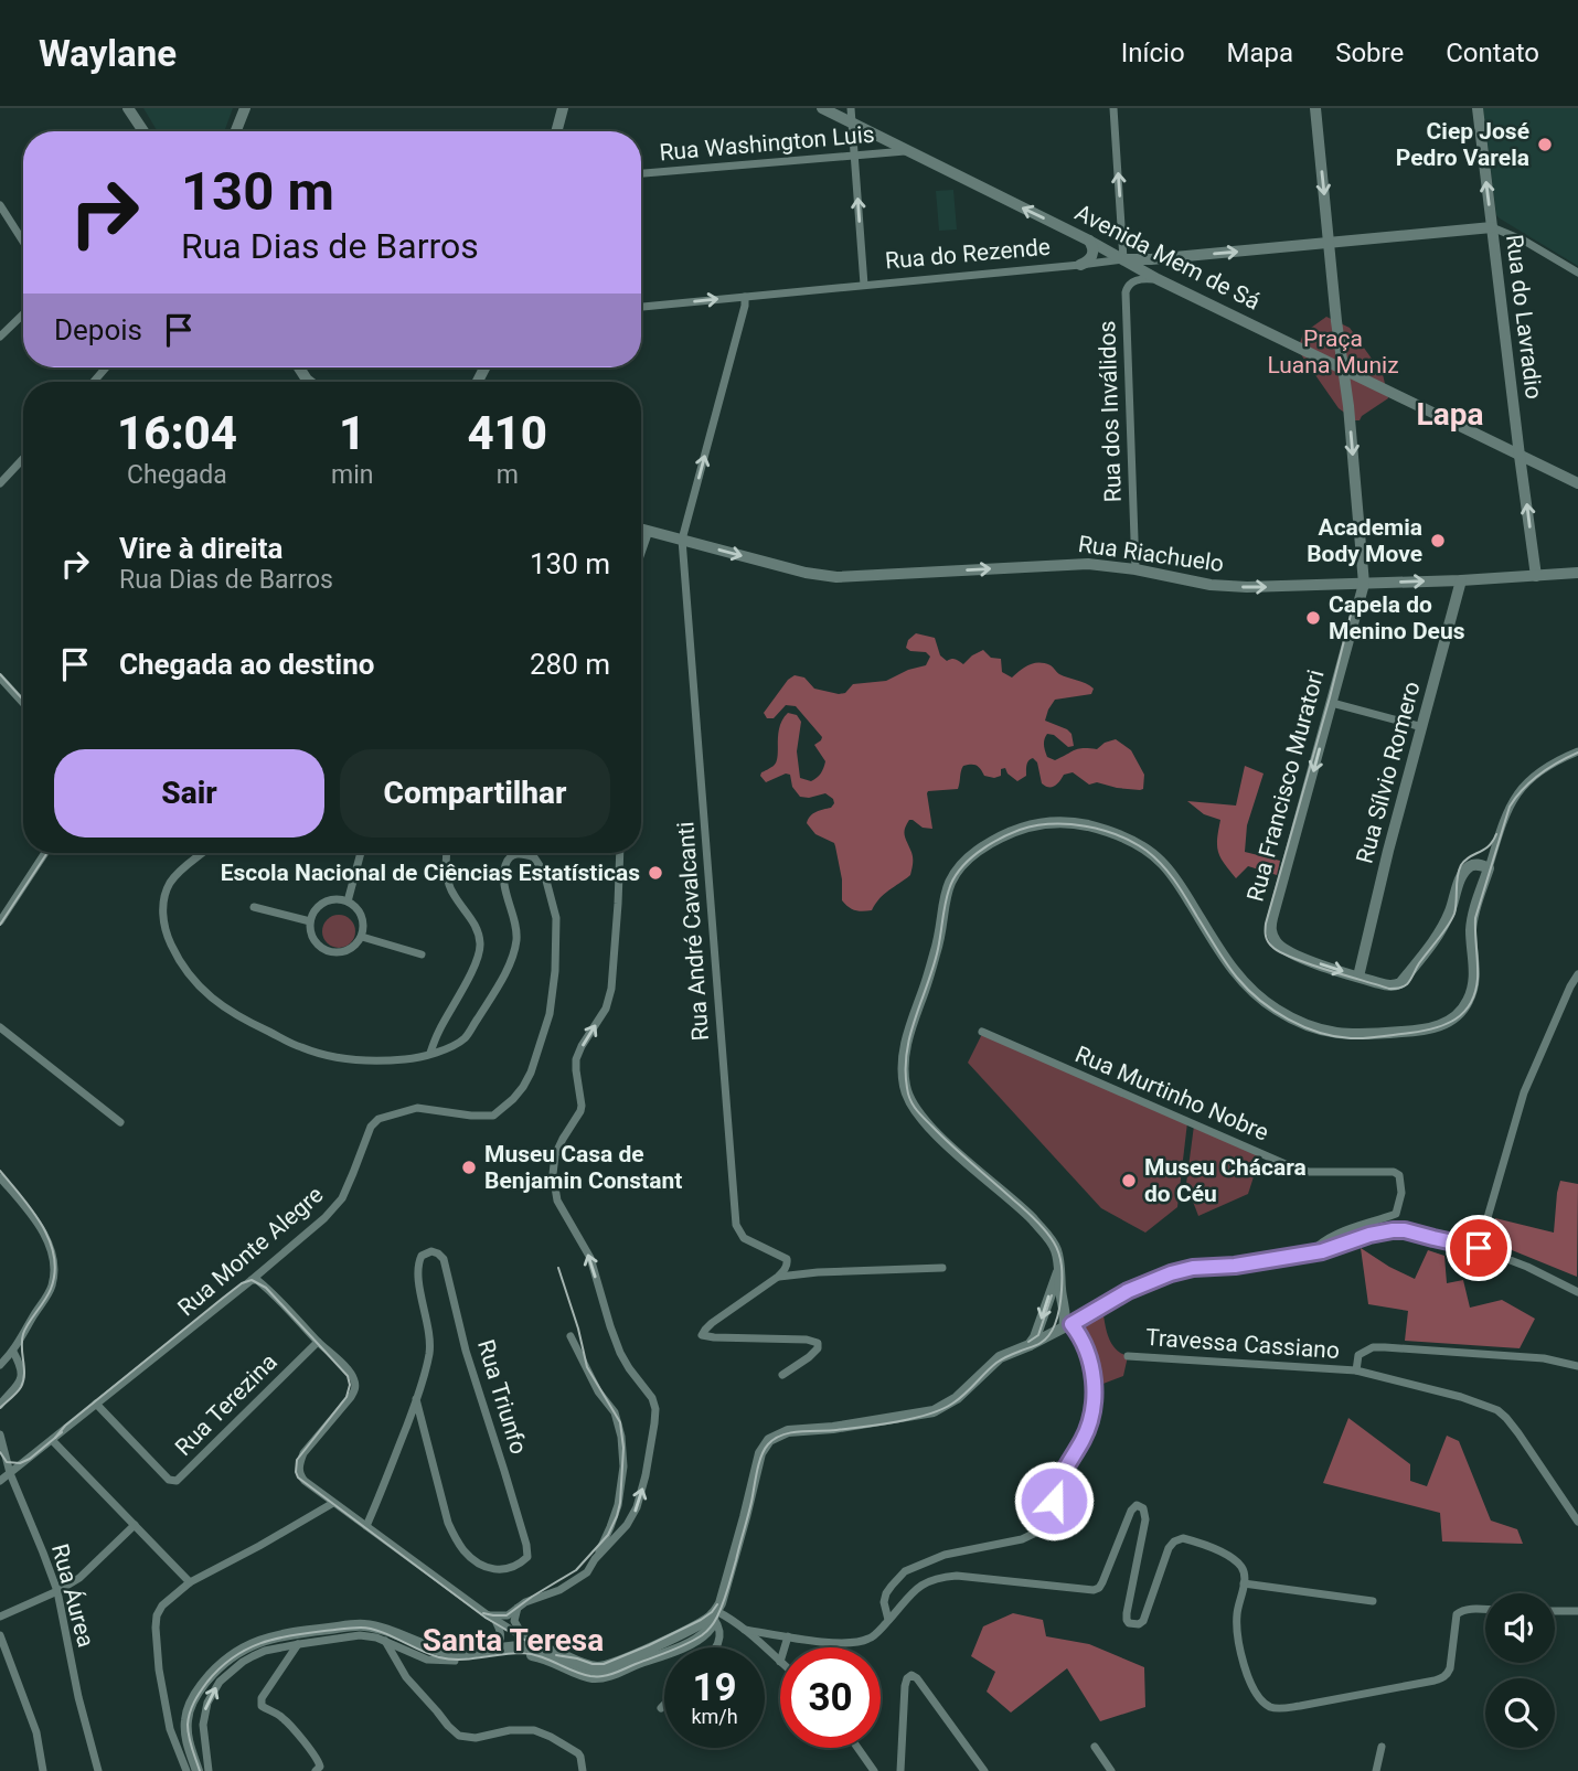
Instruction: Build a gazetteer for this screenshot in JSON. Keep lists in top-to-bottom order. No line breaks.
{"streets":{"street":["Rua Washington Luis","Rua do Rezende","Avenida Mem de Sá","Rua do Lavradio","Rua dos Inválidos","Rua Riachuelo","Rua Sílvio Romero","Rua Francisco Muratori","Rua André Cavalcanti","Rua Murtinho Nobre","Rua Monte Alegre","Travessa Cassiano","Rua Triunfo","Rua Terezina","Rua Áurea"]},"crossings":[["Rua Washington Luis","Avenida Mem de Sá"],["Rua do Rezende","Avenida Mem de Sá"],["Rua do Rezende","Rua do Lavradio"],["Rua do Rezende","Rua André Cavalcanti"],["Avenida Mem de Sá","Rua do Lavradio"],["Avenida Mem de Sá","Rua dos Inválidos"],["Rua do Lavradio","Rua Riachuelo"],["Rua dos Inválidos","Rua Riachuelo"],["Rua Riachuelo","Rua Sílvio Romero"],["Rua Riachuelo","Rua Francisco Muratori"],["Rua Riachuelo","Rua André Cavalcanti"],["Rua Sílvio Romero","Rua Francisco Muratori"],["Rua Monte Alegre","Rua Terezina"],["Rua Monte Alegre","Rua Áurea"]],"one_way":["Rua do Rezende","Rua do Lavradio","Rua Riachuelo","Rua Francisco Muratori"],"districts":["Lapa","Santa Teresa"],"parks":["Praça Luana Muniz"],"places":["Ciep José Pedro Varela","Academia Body Move","Capela do Menino Deus","Escola Nacional de Ciências Estatísticas","Museu Casa de Benjamin Constant","Museu Chácara do Céu"],"page":{"header":"Waylane","nav":["Início","Mapa","Sobre","Contato"],"turn":["130 m","Rua Dias de Barros"],"then":"Depois","eta":["16:04","Chegada","1","min","410","m"],"list":[{"name":"Vire à direita","note":"Rua Dias de Barros","value":"130 m"},{"name":"Chegada ao destino","value":"280 m"}],"buttons":["Sair","Compartilhar"],"speed":"19 km/h","limit":"30"}}
